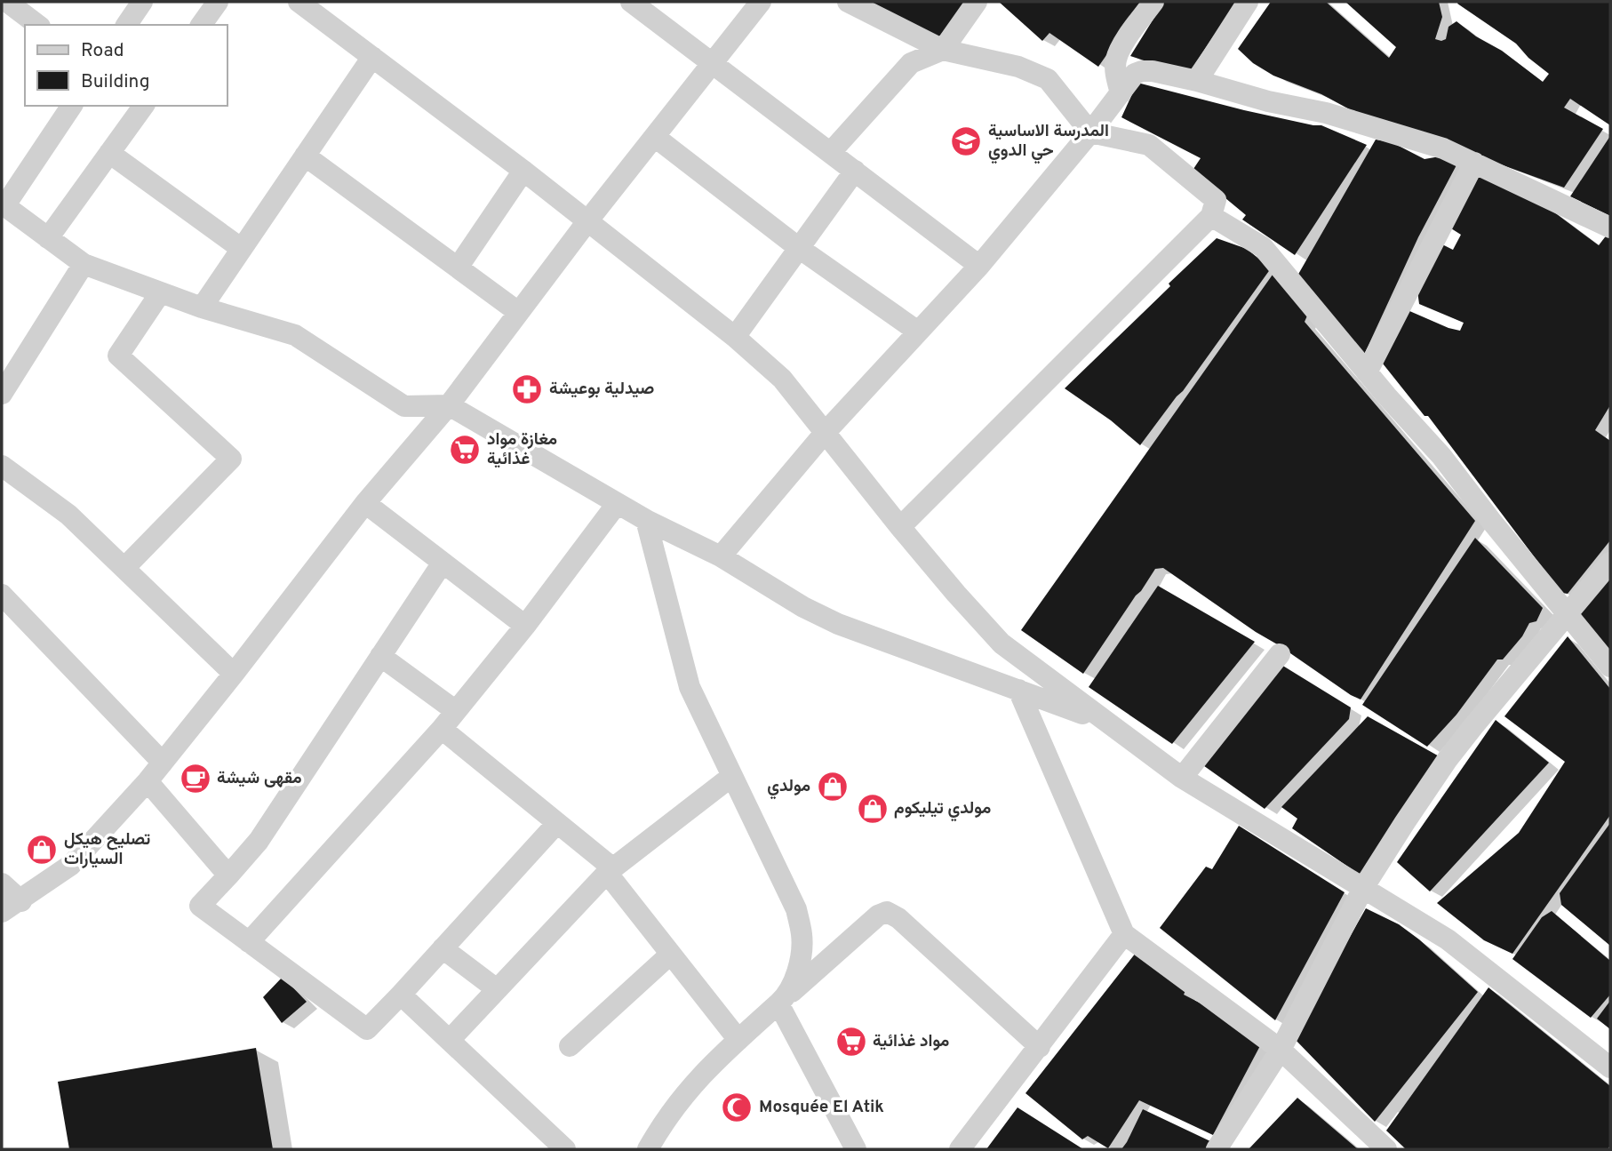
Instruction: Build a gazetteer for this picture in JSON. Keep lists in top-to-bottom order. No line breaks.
{"places":{"school or university":["المدرسة الاساسية حي الدوي"],"pharmacy":["صيدلية بوعيشة"],"supermarket":["مغازة مواد غذائية","مواد غذائية"],"cafe":["مقهى شيشة"],"shop":["مولدي","مولدي تيليكوم","تصليح هيكل السيارات"],"mosque":["Mosquée El Atik"]},"legend":["Road","Building"]}
